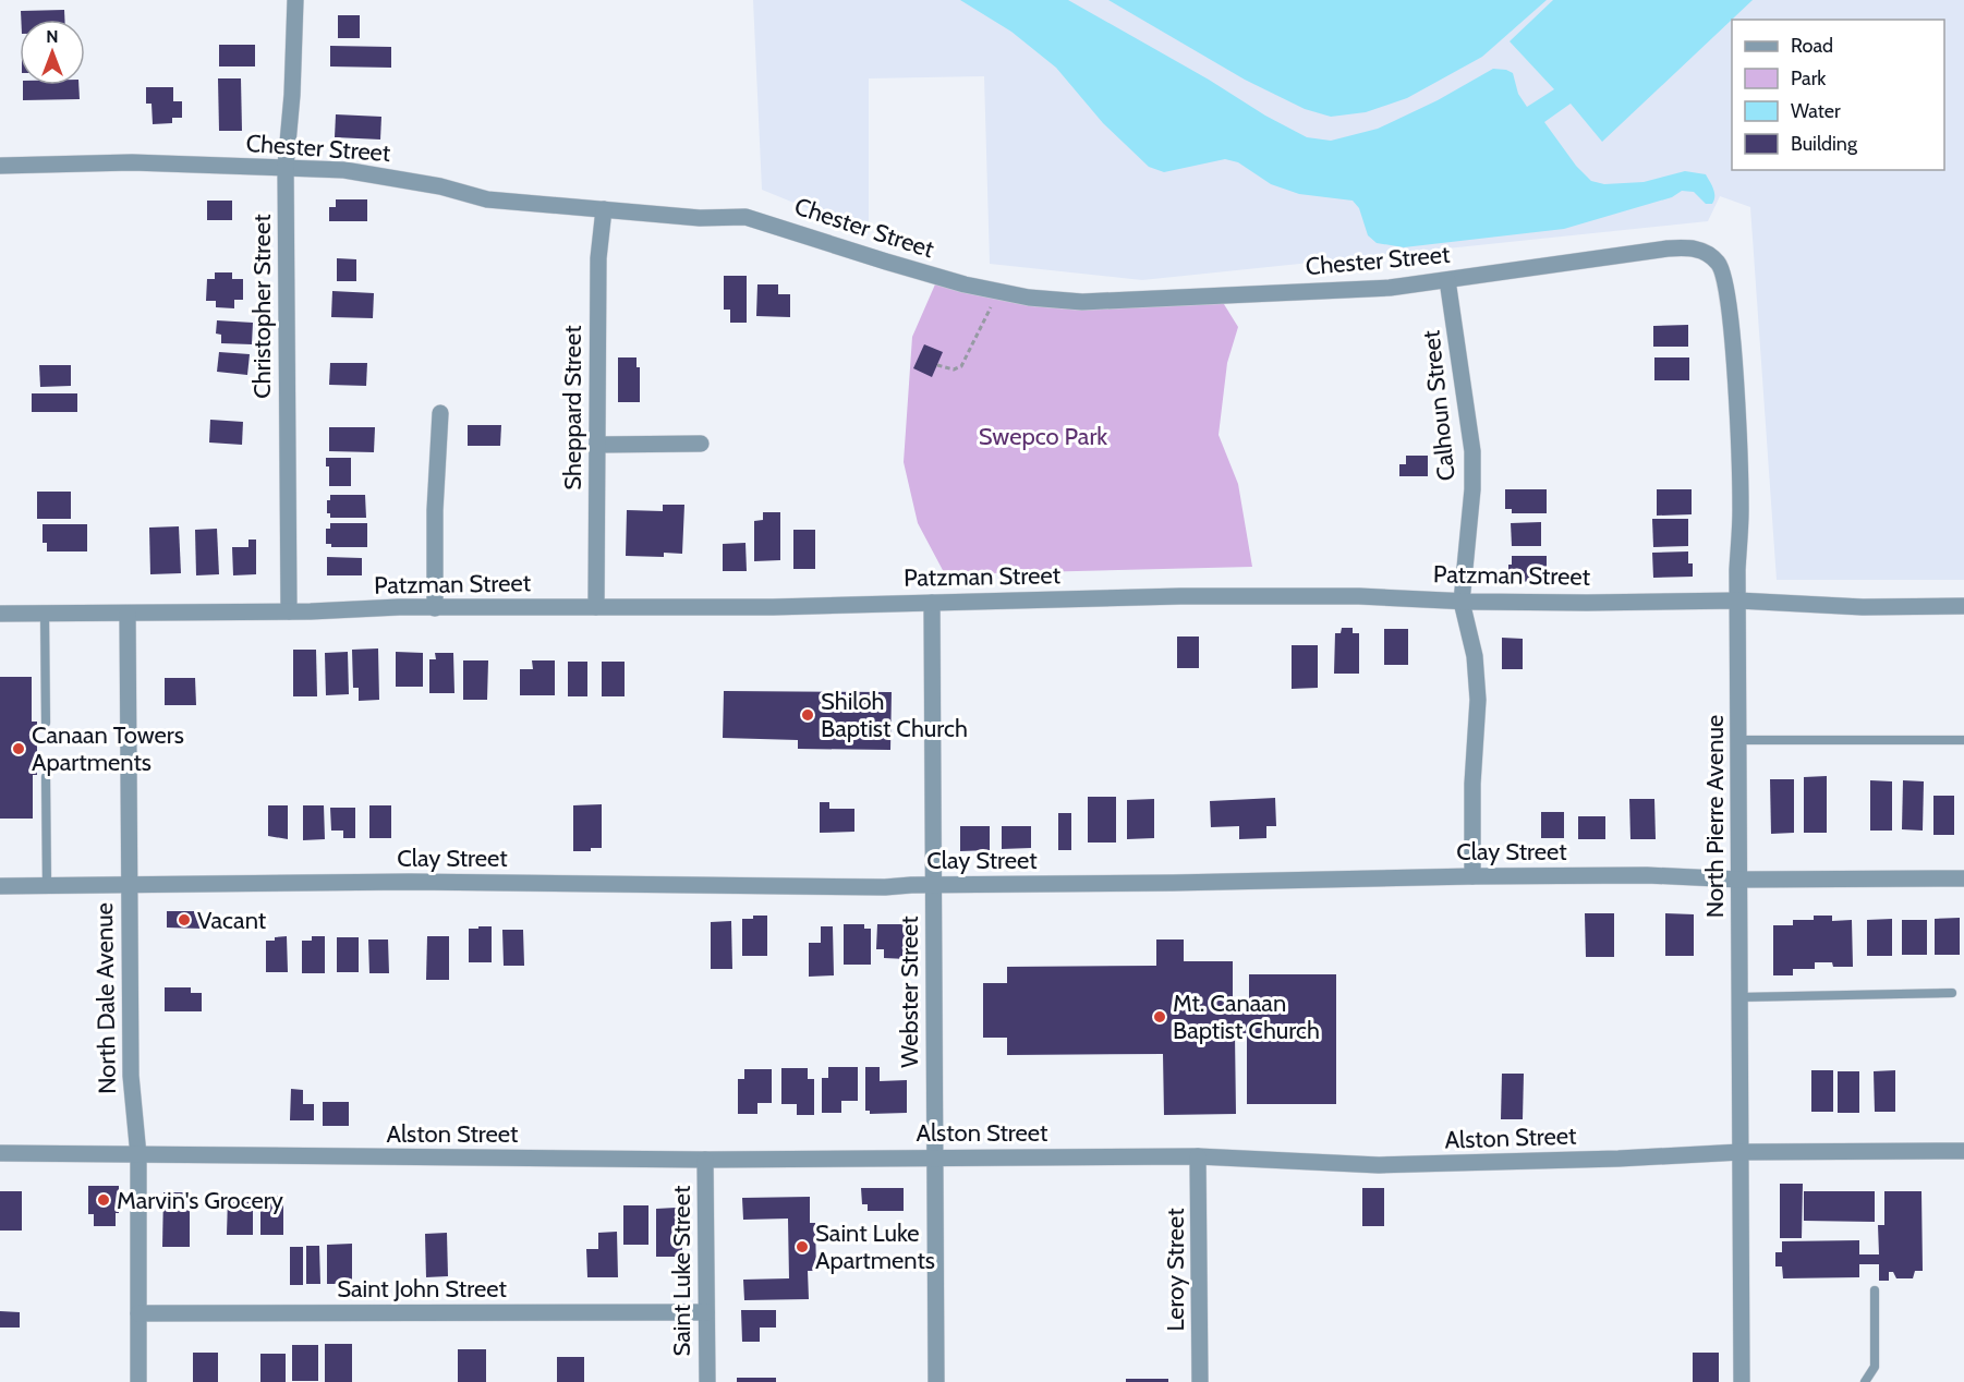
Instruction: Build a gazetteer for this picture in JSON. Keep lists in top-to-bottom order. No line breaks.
{"streets":{"street":["Chester Street","Christopher Street","Calhoun Street","Sheppard Street","Patzman Street","North Pierre Avenue","Clay Street","Webster Street","North Dale Avenue","Alston Street","Leroy Street","Saint Luke Street","Saint John Street"]},"crossings":[["Chester Street","Christopher Street"],["Chester Street","Calhoun Street"],["Chester Street","Sheppard Street"],["Chester Street","North Pierre Avenue"],["Christopher Street","Patzman Street"],["Calhoun Street","Patzman Street"],["Calhoun Street","Clay Street"],["Sheppard Street","Patzman Street"],["Patzman Street","North Pierre Avenue"],["Patzman Street","Webster Street"],["Patzman Street","North Dale Avenue"],["North Pierre Avenue","Clay Street"],["North Pierre Avenue","Alston Street"],["Clay Street","Webster Street"],["Clay Street","North Dale Avenue"],["Webster Street","Alston Street"],["North Dale Avenue","Alston Street"],["North Dale Avenue","Saint John Street"],["Alston Street","Leroy Street"],["Alston Street","Saint Luke Street"],["Saint Luke Street","Saint John Street"]],"parks":["Swepco Park"],"places":["Shiloh Baptist Church","Canaan Towers Apartments","Vacant","Mt. Canaan Baptist Church","Marvin's Grocery","Saint Luke Apartments"],"legend":["Road","Park","Water","Building"],"north":"top"}
